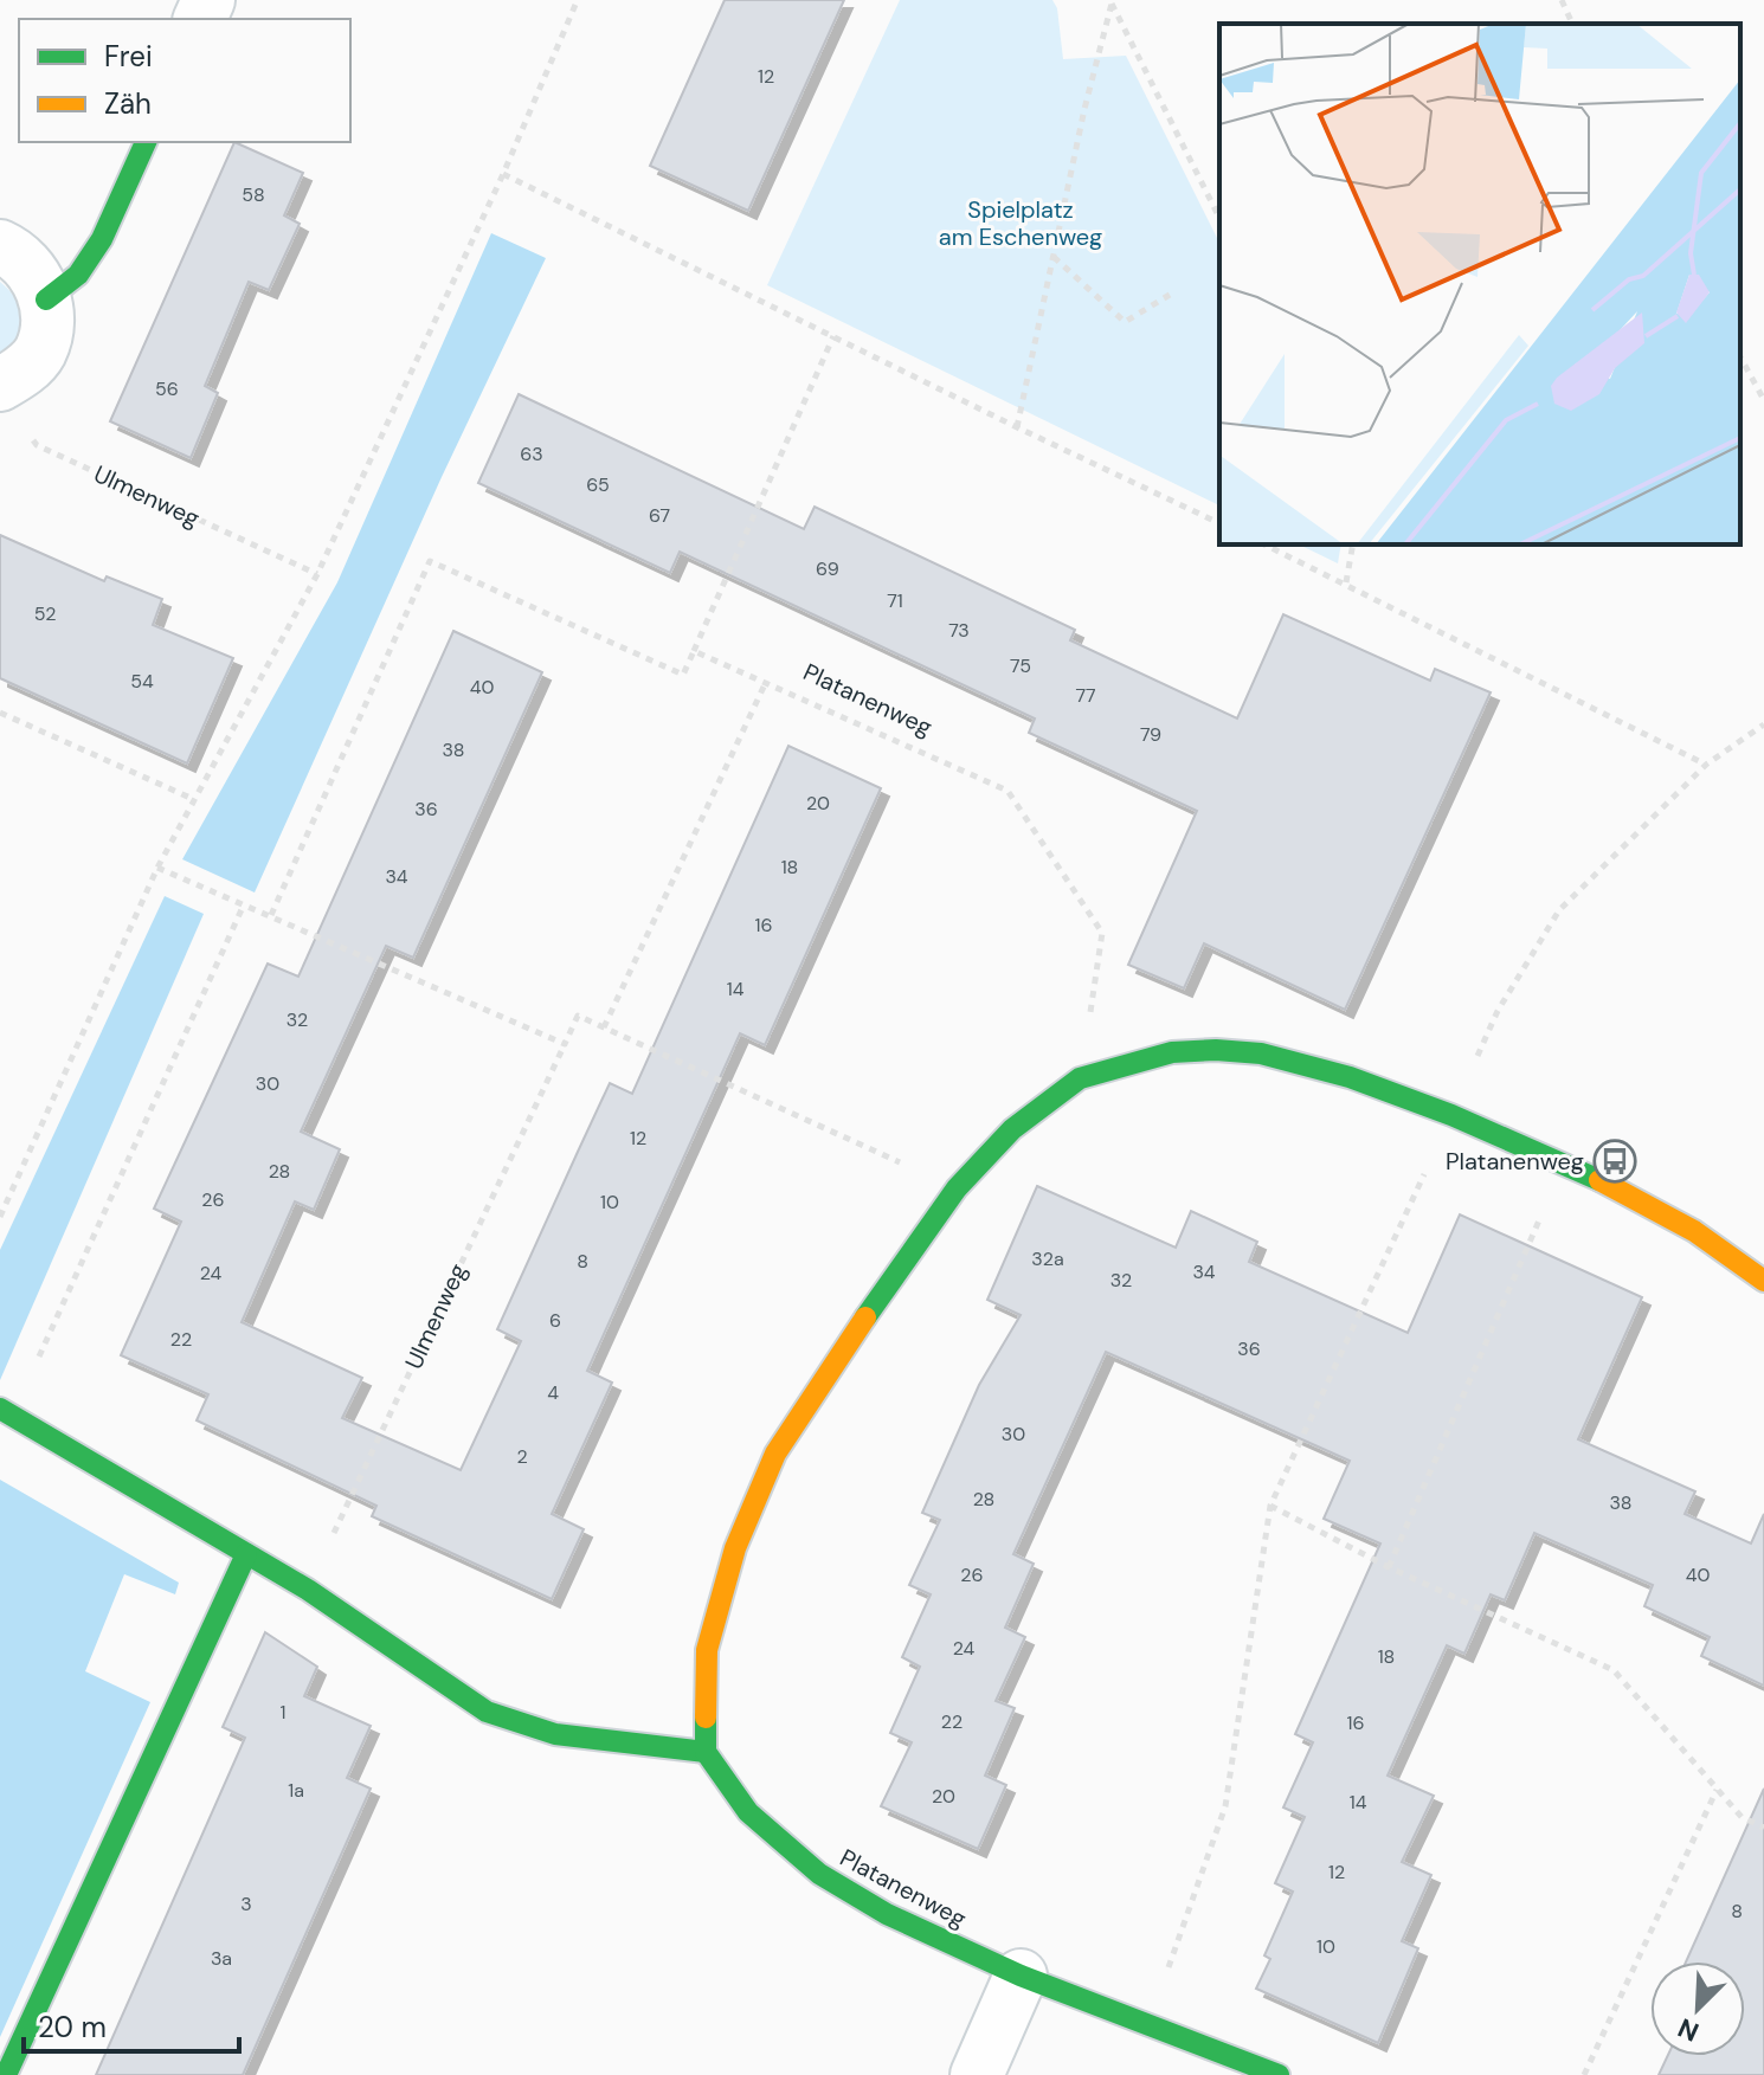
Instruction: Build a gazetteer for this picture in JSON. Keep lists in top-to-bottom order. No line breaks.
{"streets":{"street":["Platanenweg"],"path":["Ulmenweg"]},"parks":["Spielplatz am Eschenweg"],"places":{"bus stop":["Platanenweg"]},"house_numbers":["12","58","56","63","65","67","69","71","52","73","75","54","40","77","79","38","20","36","18","34","16","14","32","30","12","28","26","10","32a","8","34","24","32","6","22","36","4","30","2","28","38","26","40","24","18","1","22","16","1a","20","14","12","3","8","10","3a"],"legend":["Frei","Zäh"],"scale_bar":"20 m","north":"bottom left"}
